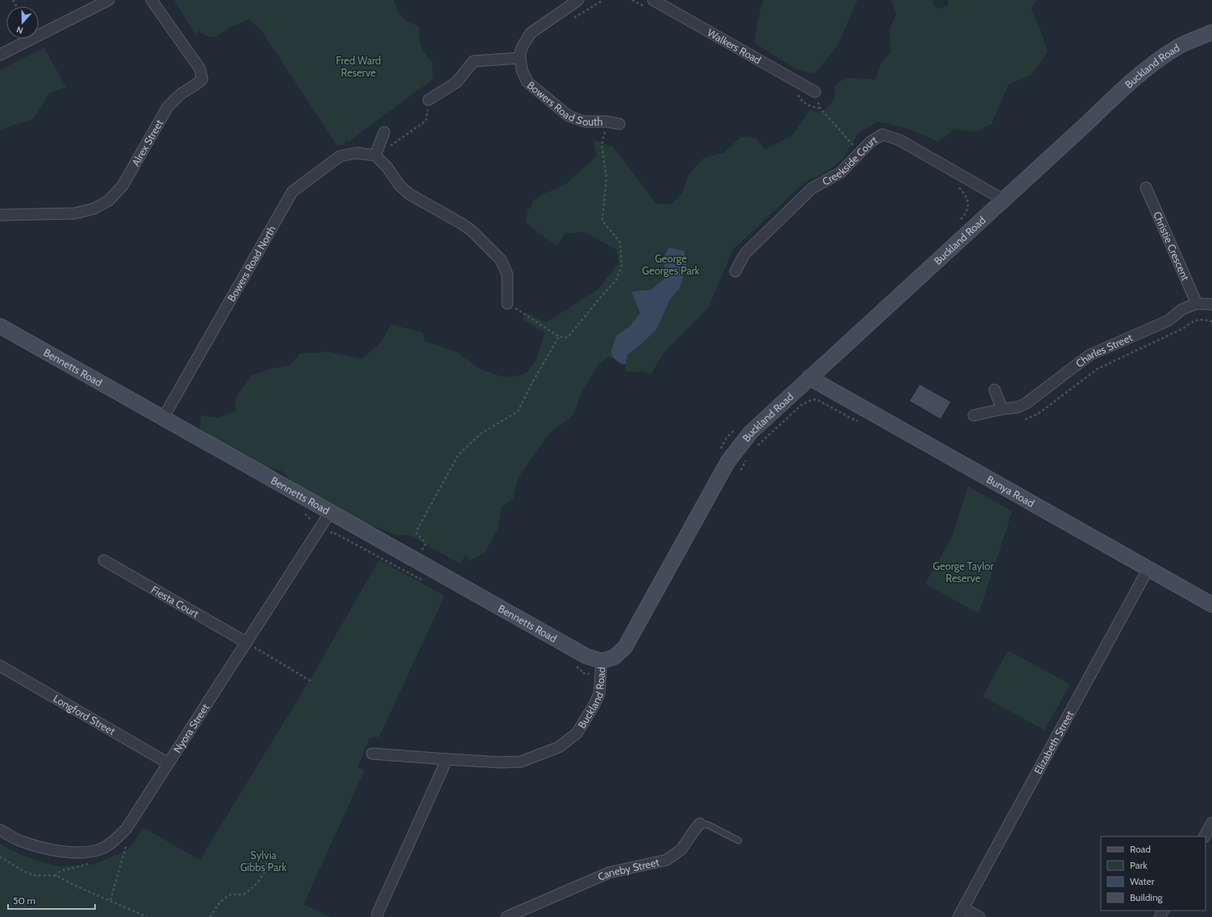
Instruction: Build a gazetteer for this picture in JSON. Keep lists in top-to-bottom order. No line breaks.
{"streets":{"street":["Walkers Road","Buckland Road","Bowers Road South","Alrex Street","Creekside Court","Christie Crescent","Bowers Road North","Charles Street","Bennetts Road","Bunya Road","Fiesta Court","Longford Street","Nyora Street","Elizabeth Street","Caneby Street"]},"crossings":[["Buckland Road","Creekside Court"],["Buckland Road","Bennetts Road"],["Buckland Road","Bunya Road"],["Christie Crescent","Charles Street"],["Bowers Road North","Bennetts Road"],["Bennetts Road","Nyora Street"],["Bunya Road","Elizabeth Street"],["Fiesta Court","Nyora Street"],["Longford Street","Nyora Street"]],"parks":["Fred Ward Reserve","George Georges Park","George Taylor Reserve","Sylvia Gibbs Park"],"legend":["Road","Park","Water","Building"],"scale_bar":"50 m","north":"bottom"}
